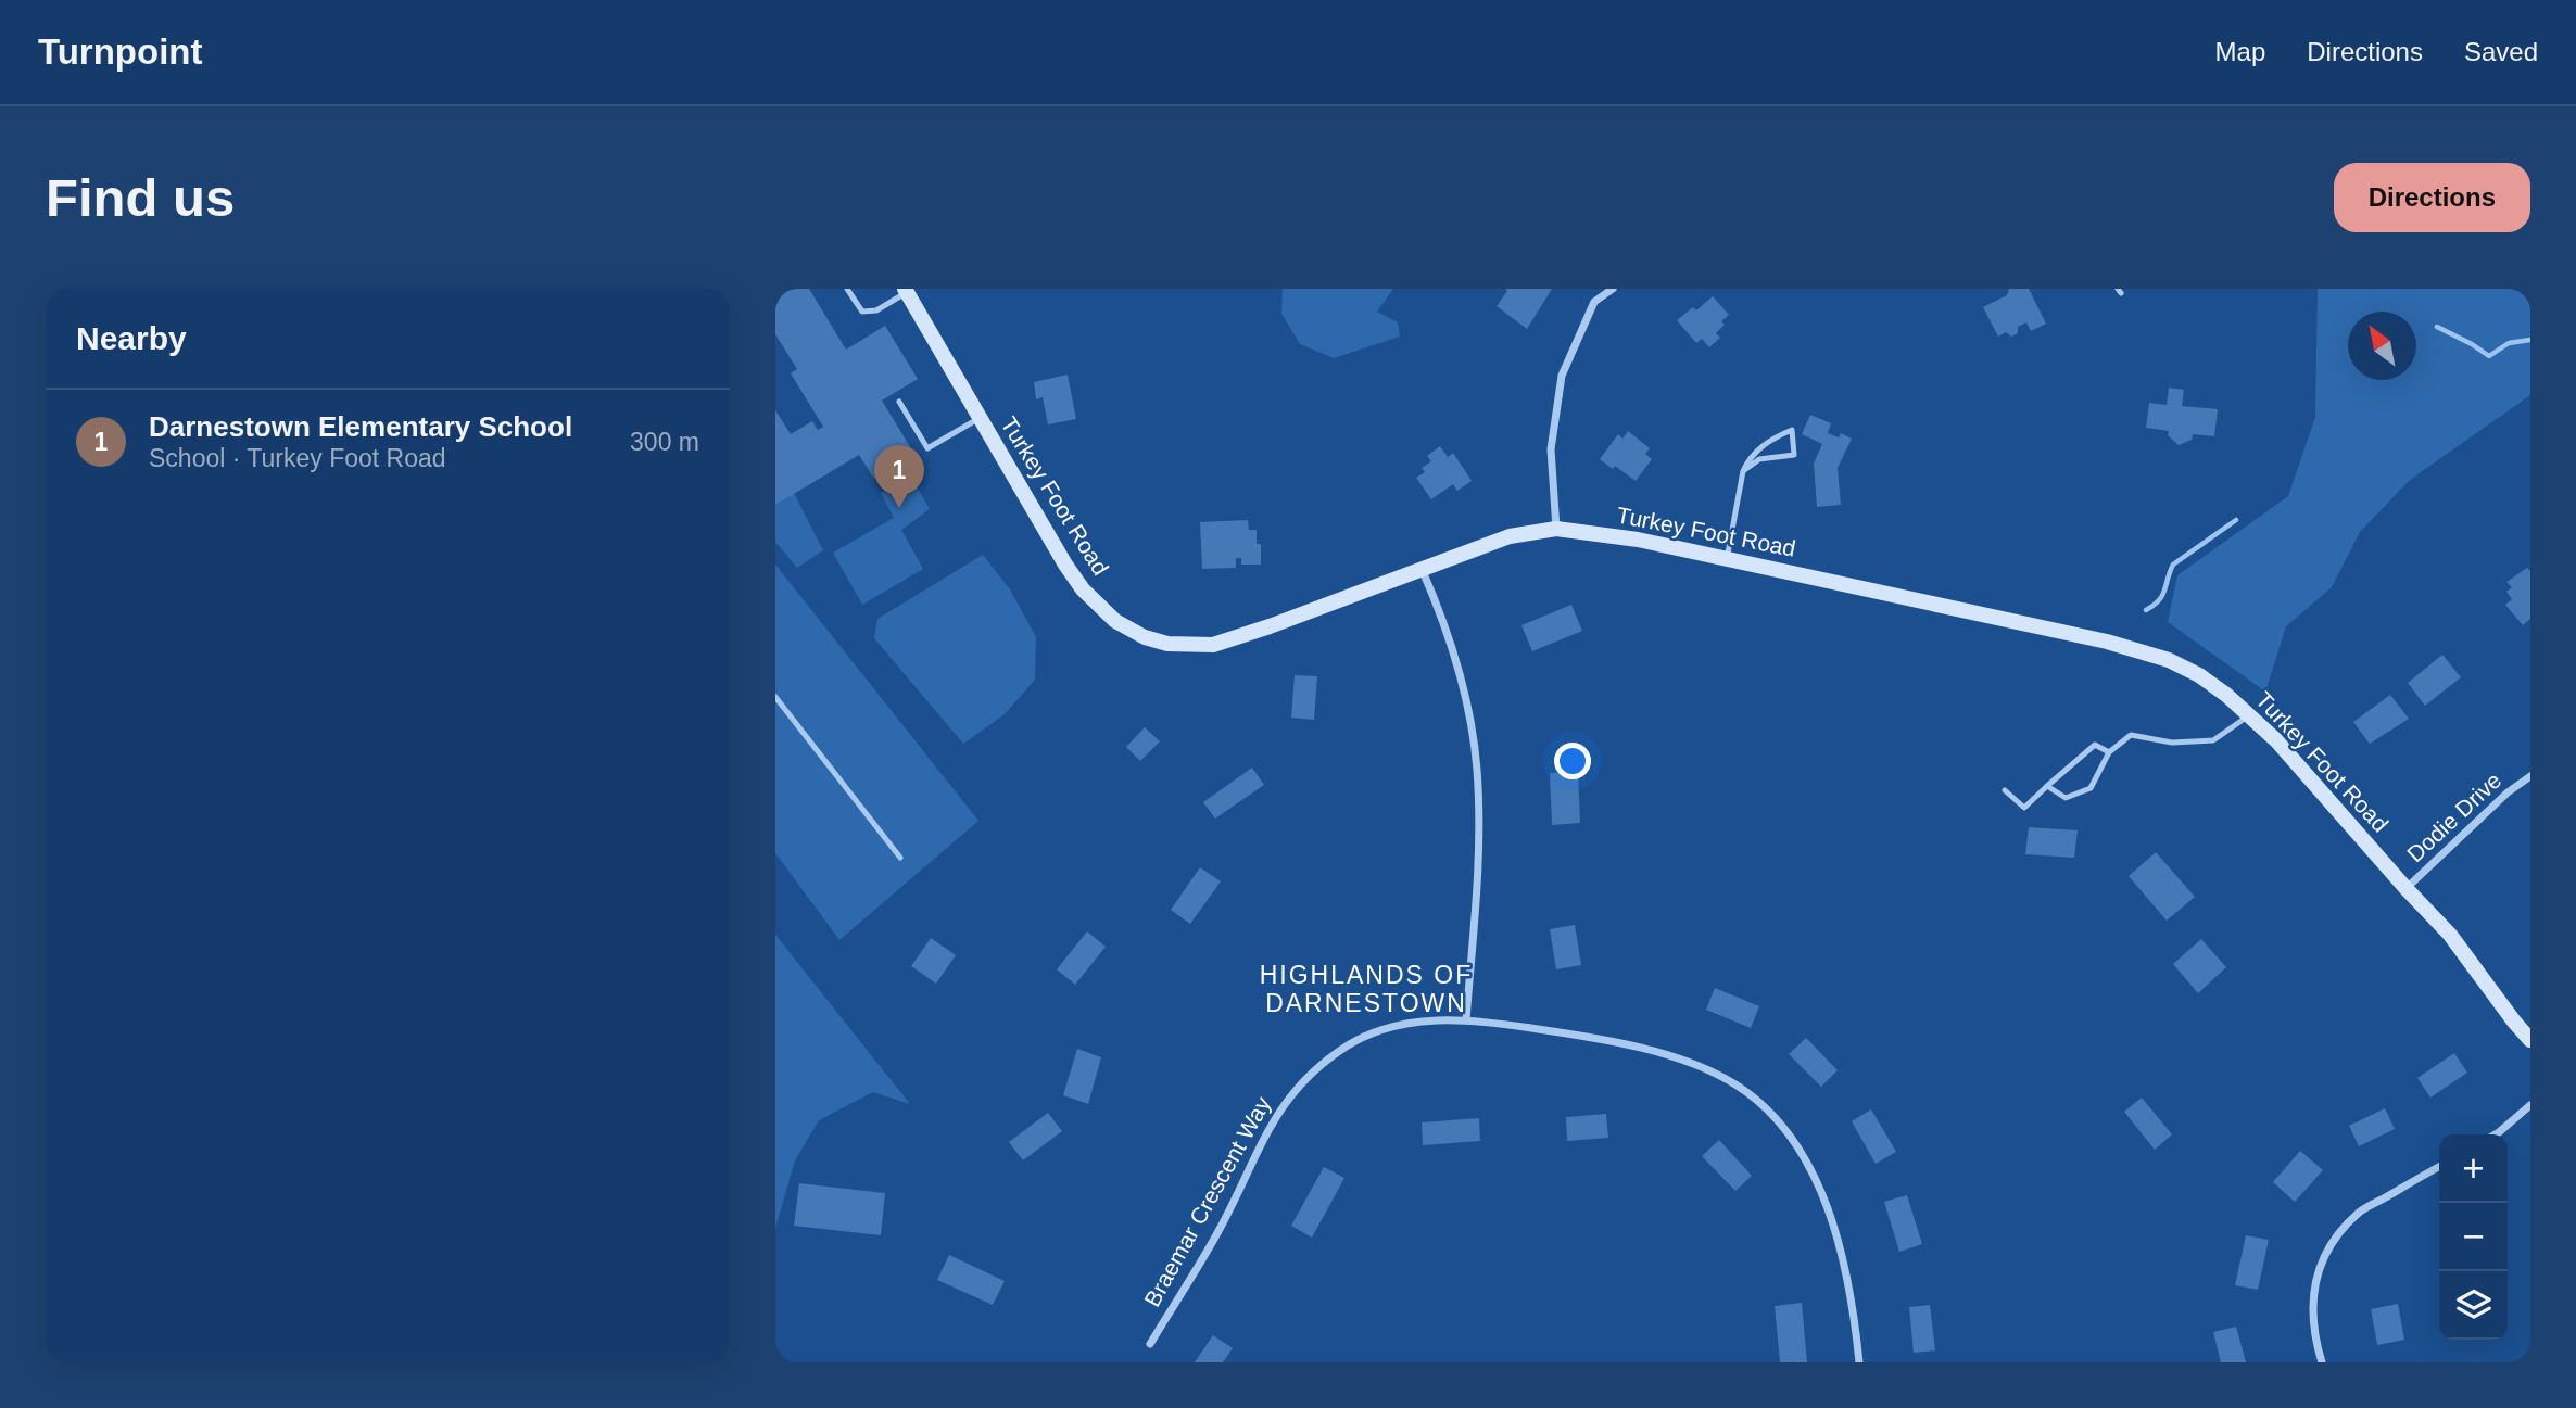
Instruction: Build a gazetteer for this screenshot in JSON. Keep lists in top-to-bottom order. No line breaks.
{"streets":{"street":["Turkey Foot Road","Dodie Drive","Braemar Crescent Way"]},"crossings":[["Turkey Foot Road","Dodie Drive"]],"districts":["HIGHLANDS OF DARNESTOWN"],"north":"top left","page":{"header":"Turnpoint","nav":["Map","Directions","Saved"],"buttons":"Directions","title":"Find us","heading":"Nearby","list":[{"mark":"1","name":"Darnestown Elementary School","note":"School · Turkey Foot Road","value":"300 m"}],"pins":"1","map_buttons":["+","−"]}}
